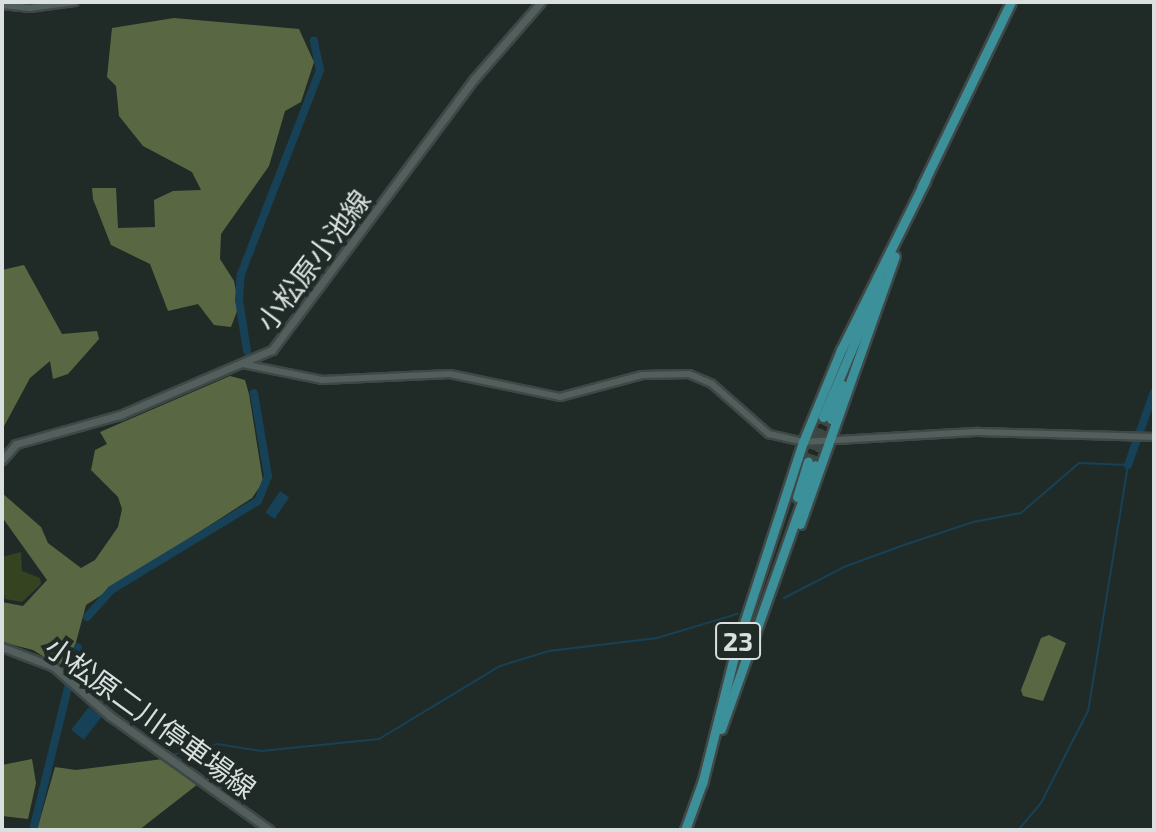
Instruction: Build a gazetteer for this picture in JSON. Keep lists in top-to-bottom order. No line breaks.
{"streets":{"highway":["23"],"main road":["小松原小池線","小松原二川停車場線"]}}
